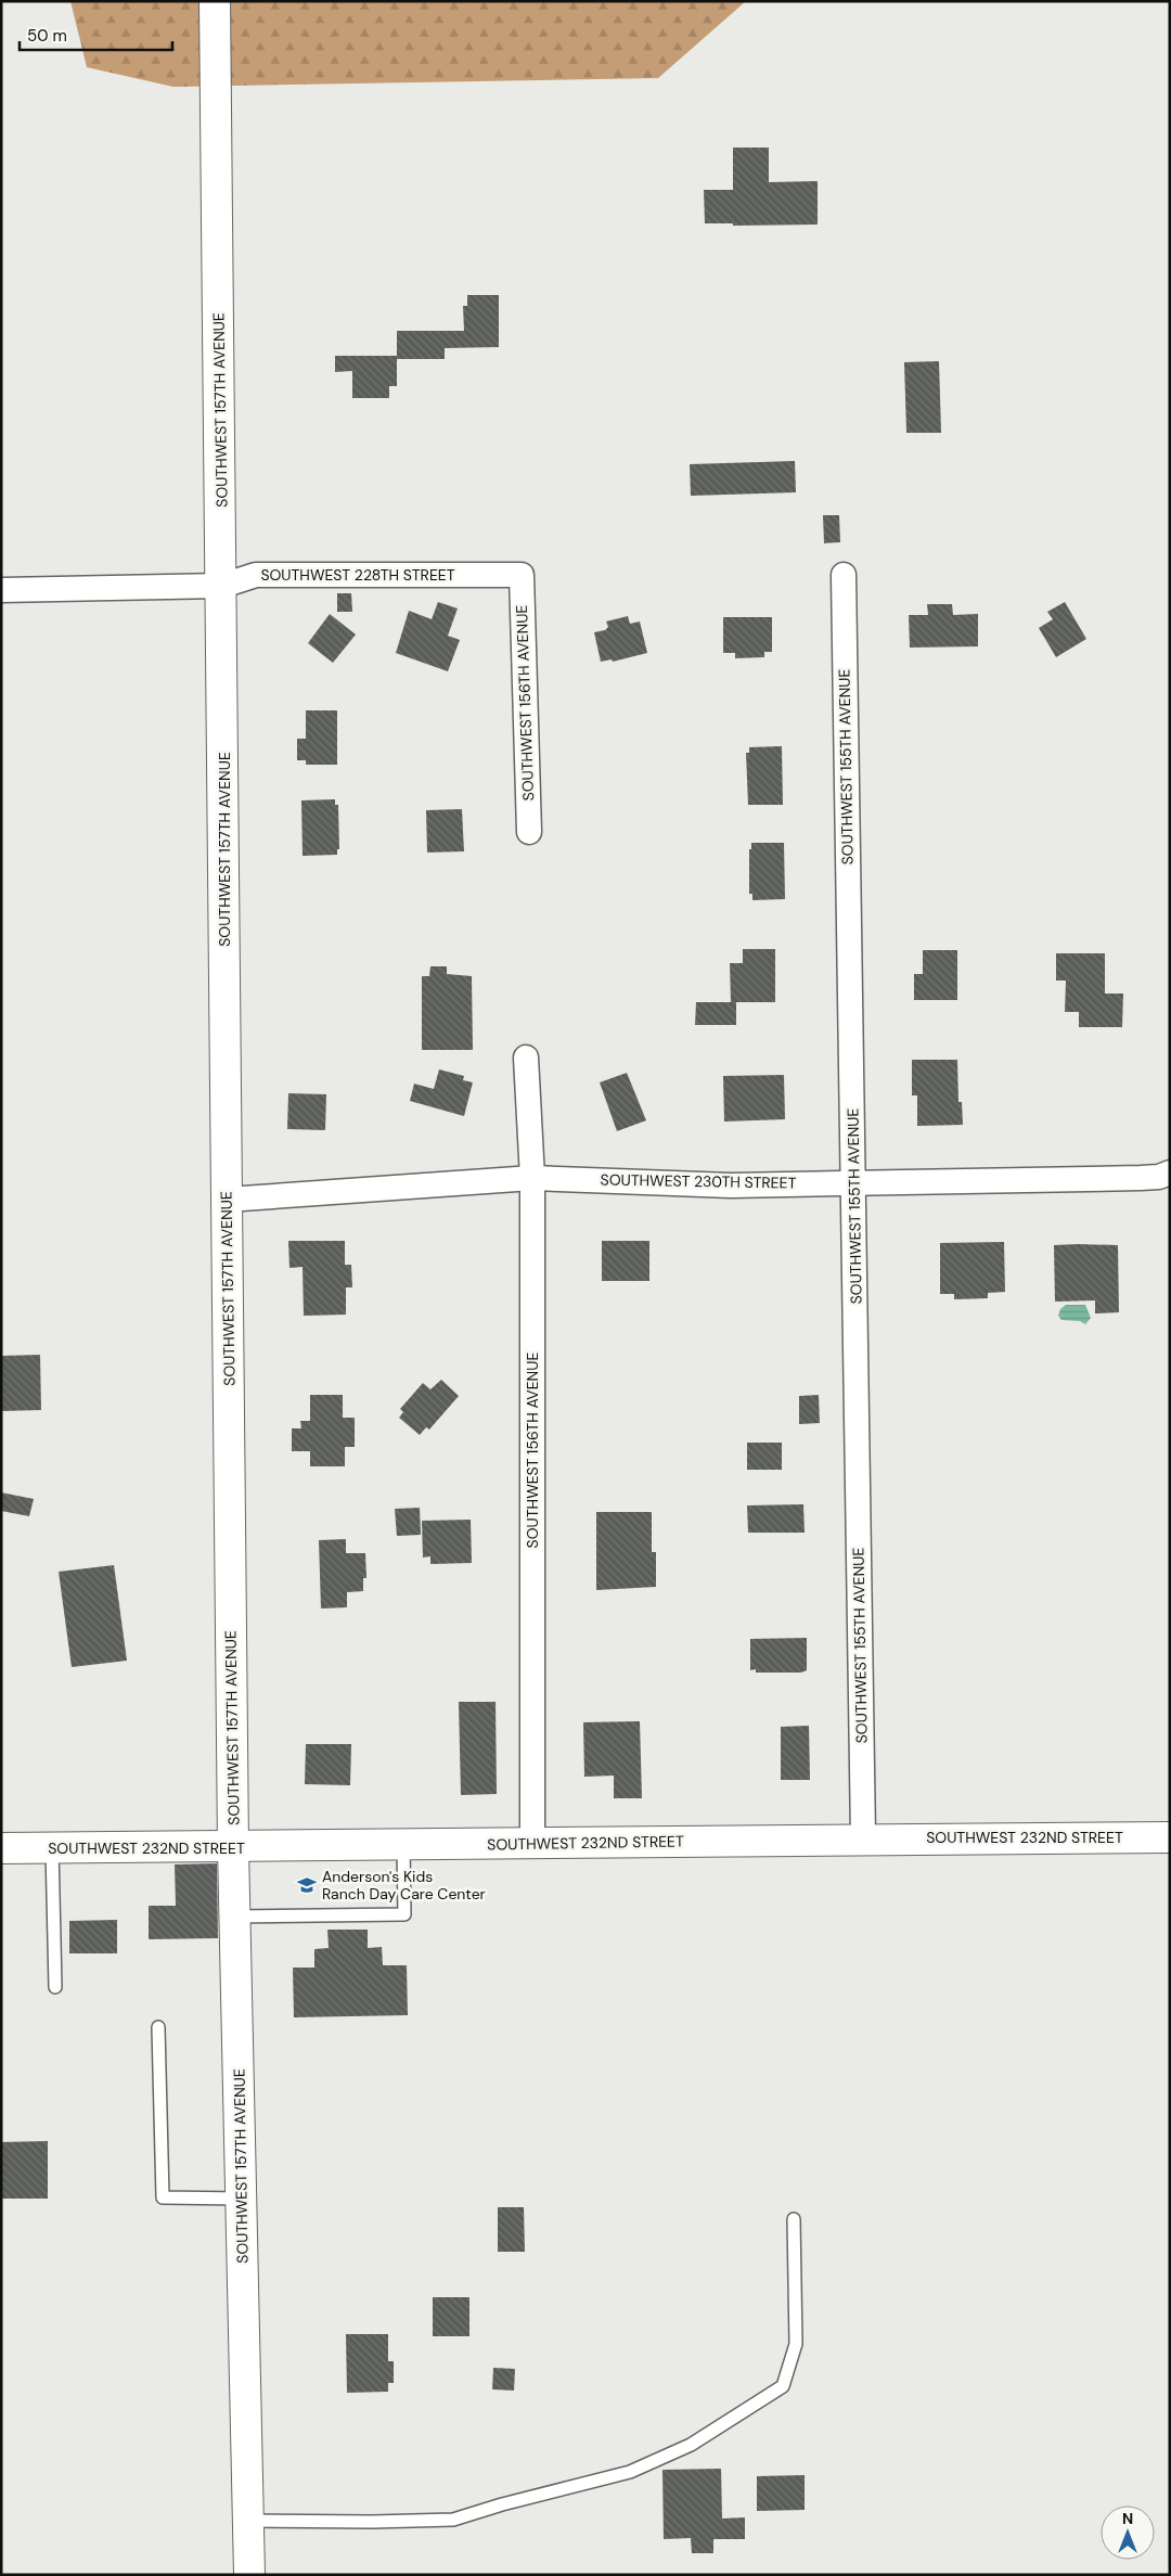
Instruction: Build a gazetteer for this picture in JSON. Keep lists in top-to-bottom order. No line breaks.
{"streets":{"street":["SOUTHWEST 157TH AVENUE","SOUTHWEST 228TH STREET","SOUTHWEST 156TH AVENUE","SOUTHWEST 155TH AVENUE","SOUTHWEST 230TH STREET","SOUTHWEST 232ND STREET"]},"crossings":[["SOUTHWEST 157TH AVENUE","SOUTHWEST 228TH STREET"],["SOUTHWEST 157TH AVENUE","SOUTHWEST 230TH STREET"],["SOUTHWEST 157TH AVENUE","SOUTHWEST 232ND STREET"],["SOUTHWEST 228TH STREET","SOUTHWEST 156TH AVENUE"],["SOUTHWEST 156TH AVENUE","SOUTHWEST 230TH STREET"],["SOUTHWEST 156TH AVENUE","SOUTHWEST 232ND STREET"],["SOUTHWEST 155TH AVENUE","SOUTHWEST 230TH STREET"],["SOUTHWEST 155TH AVENUE","SOUTHWEST 232ND STREET"]],"places":{"school or university":["Anderson's Kids Ranch Day Care Center"]},"scale_bar":"50 m","north":"top"}
